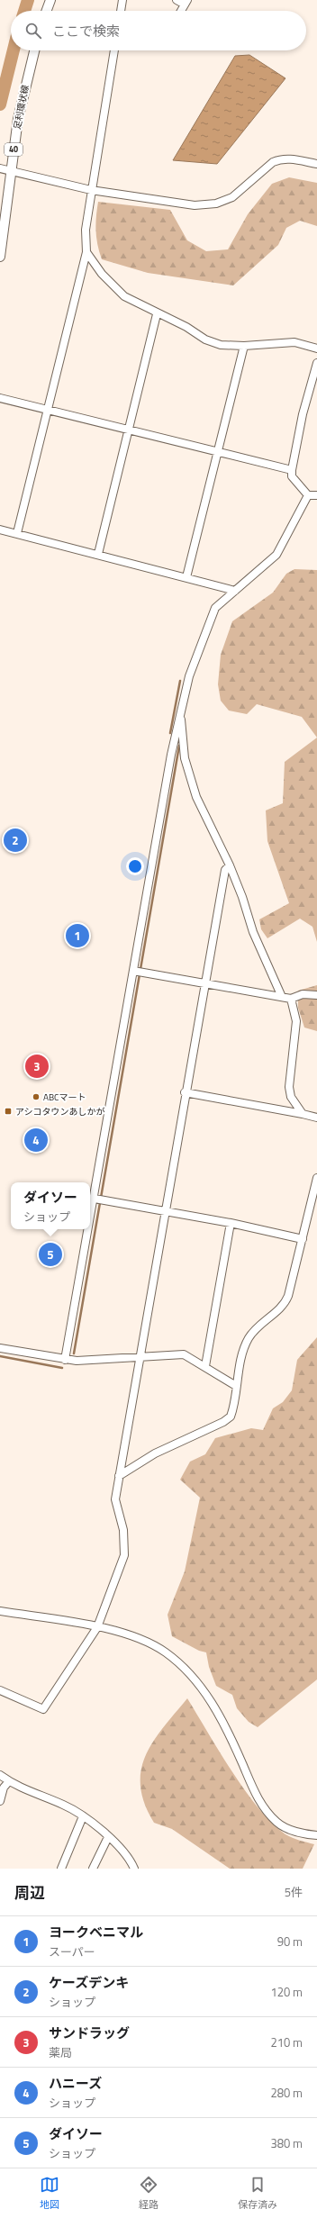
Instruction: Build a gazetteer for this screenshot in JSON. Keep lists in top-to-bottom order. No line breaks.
{"streets":{"main road":["足利環状線","40"]},"places":{"other":["ABCマート"],"transit":["アシコタウンあしかが"]},"page":{"search":"ここで検索","pins":["2","1","3","4","5"],"popup":["ダイソー","ショップ"],"heading":["周辺","5件"],"list":[{"mark":"1","name":"ヨークベニマル","note":"スーパー","value":"90 m"},{"mark":"2","name":"ケーズデンキ","note":"ショップ","value":"120 m"},{"mark":"3","name":"サンドラッグ","note":"薬局","value":"210 m"},{"mark":"4","name":"ハニーズ","note":"ショップ","value":"280 m"},{"mark":"5","name":"ダイソー","note":"ショップ","value":"380 m"}],"nav":["地図","経路","保存済み"]}}
